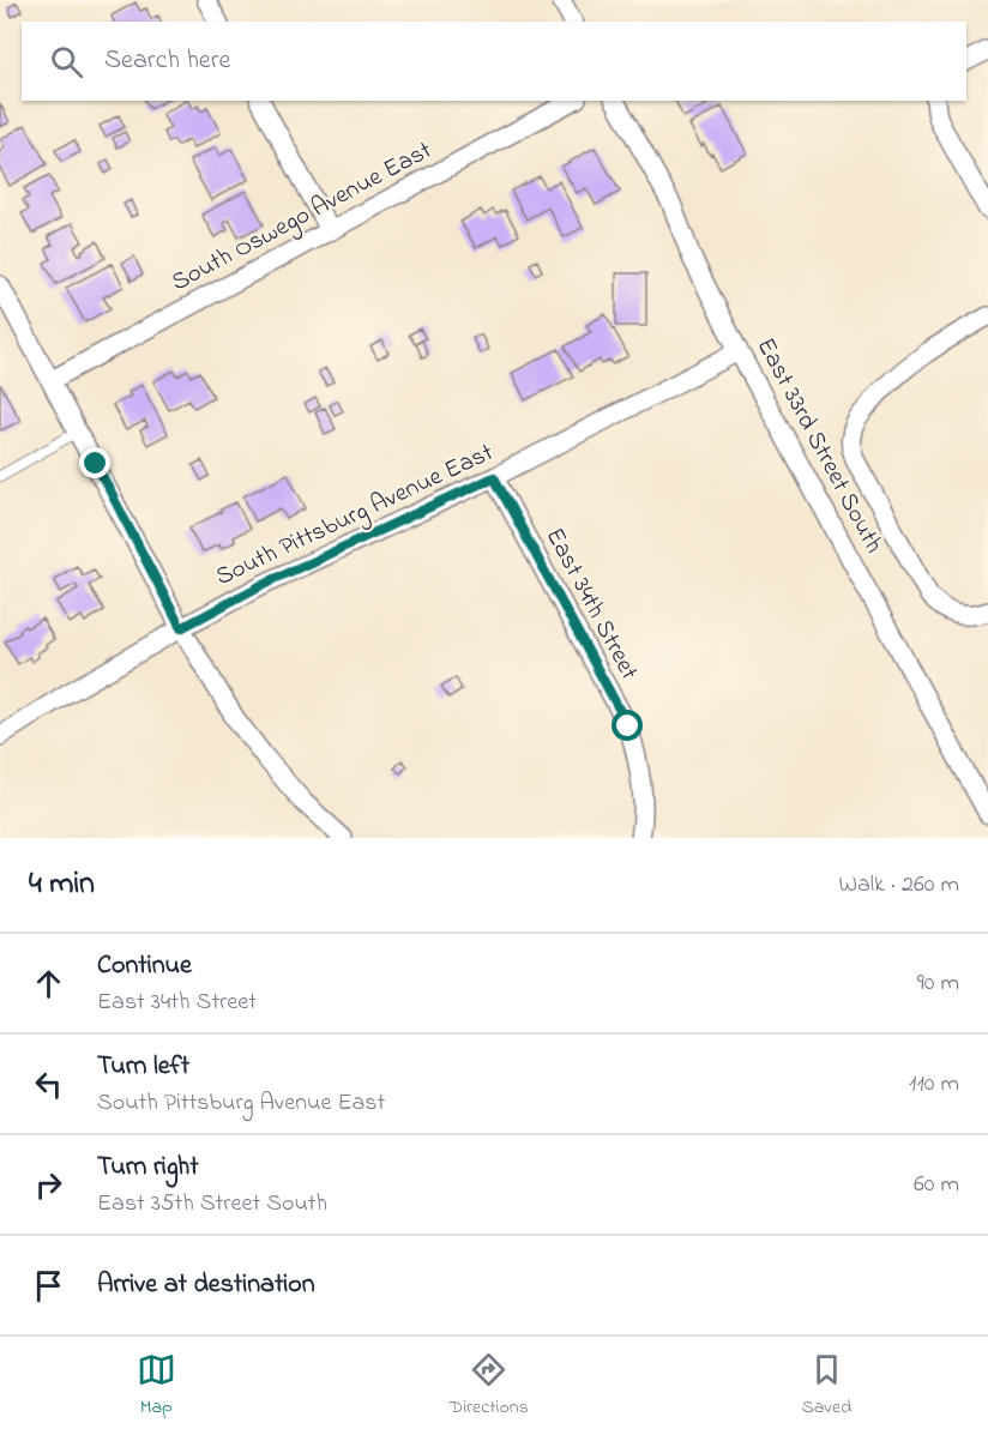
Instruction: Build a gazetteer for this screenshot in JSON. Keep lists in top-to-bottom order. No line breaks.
{"streets":{"street":["South Oswego Avenue East","East 33rd Street South","South Pittsburg Avenue East","East 34th Street"]},"crossings":[["East 33rd Street South","South Pittsburg Avenue East"],["South Pittsburg Avenue East","East 34th Street"]],"page":{"search":"Search here","heading":["4 min","Walk · 260 m"],"list":[["Continue","East 34th Street","90 m"],["Turn left","South Pittsburg Avenue East","110 m"],["Turn right","East 35th Street South","60 m"],"Arrive at destination"],"nav":["Map","Directions","Saved"]}}
